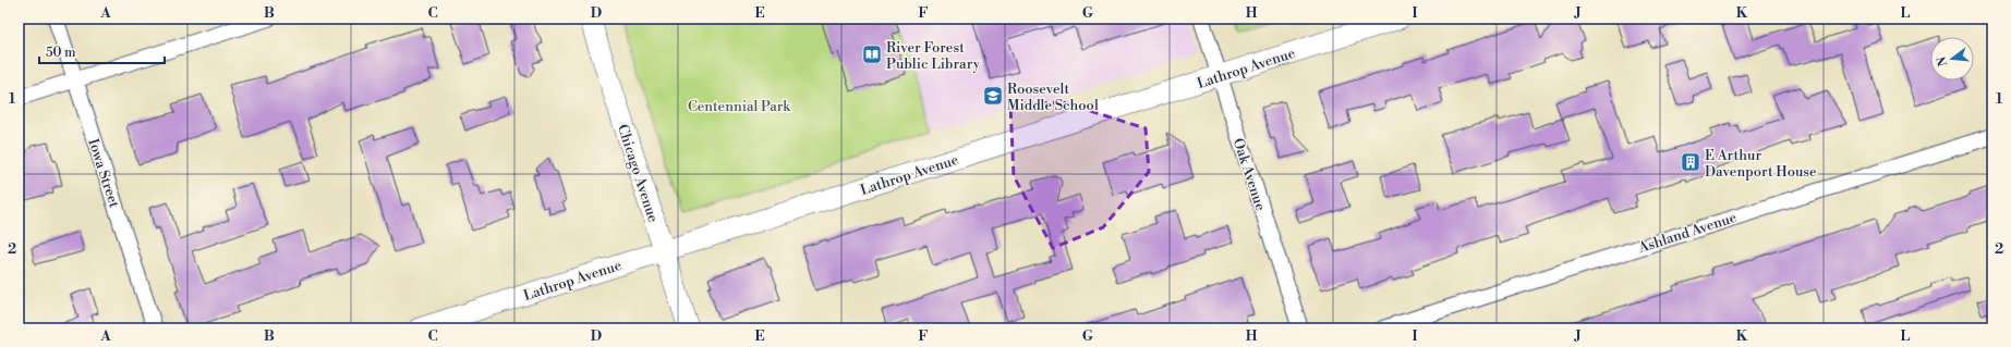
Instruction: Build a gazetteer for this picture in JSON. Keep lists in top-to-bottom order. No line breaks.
{"streets":{"street":["Lathrop Avenue","Iowa Street","Chicago Avenue","Oak Avenue","Ashland Avenue"]},"crossings":[["Lathrop Avenue","Chicago Avenue"],["Lathrop Avenue","Oak Avenue"]],"parks":["Centennial Park"],"places":{"library":["River Forest Public Library"],"school or university":["Roosevelt Middle School"],"building":["E Arthur Davenport House"]},"scale_bar":"50 m","north":"left","grid":{"columns":["A","B","C","D","E","F","G","H","I","J","K","L"],"rows":["1","2"]}}
